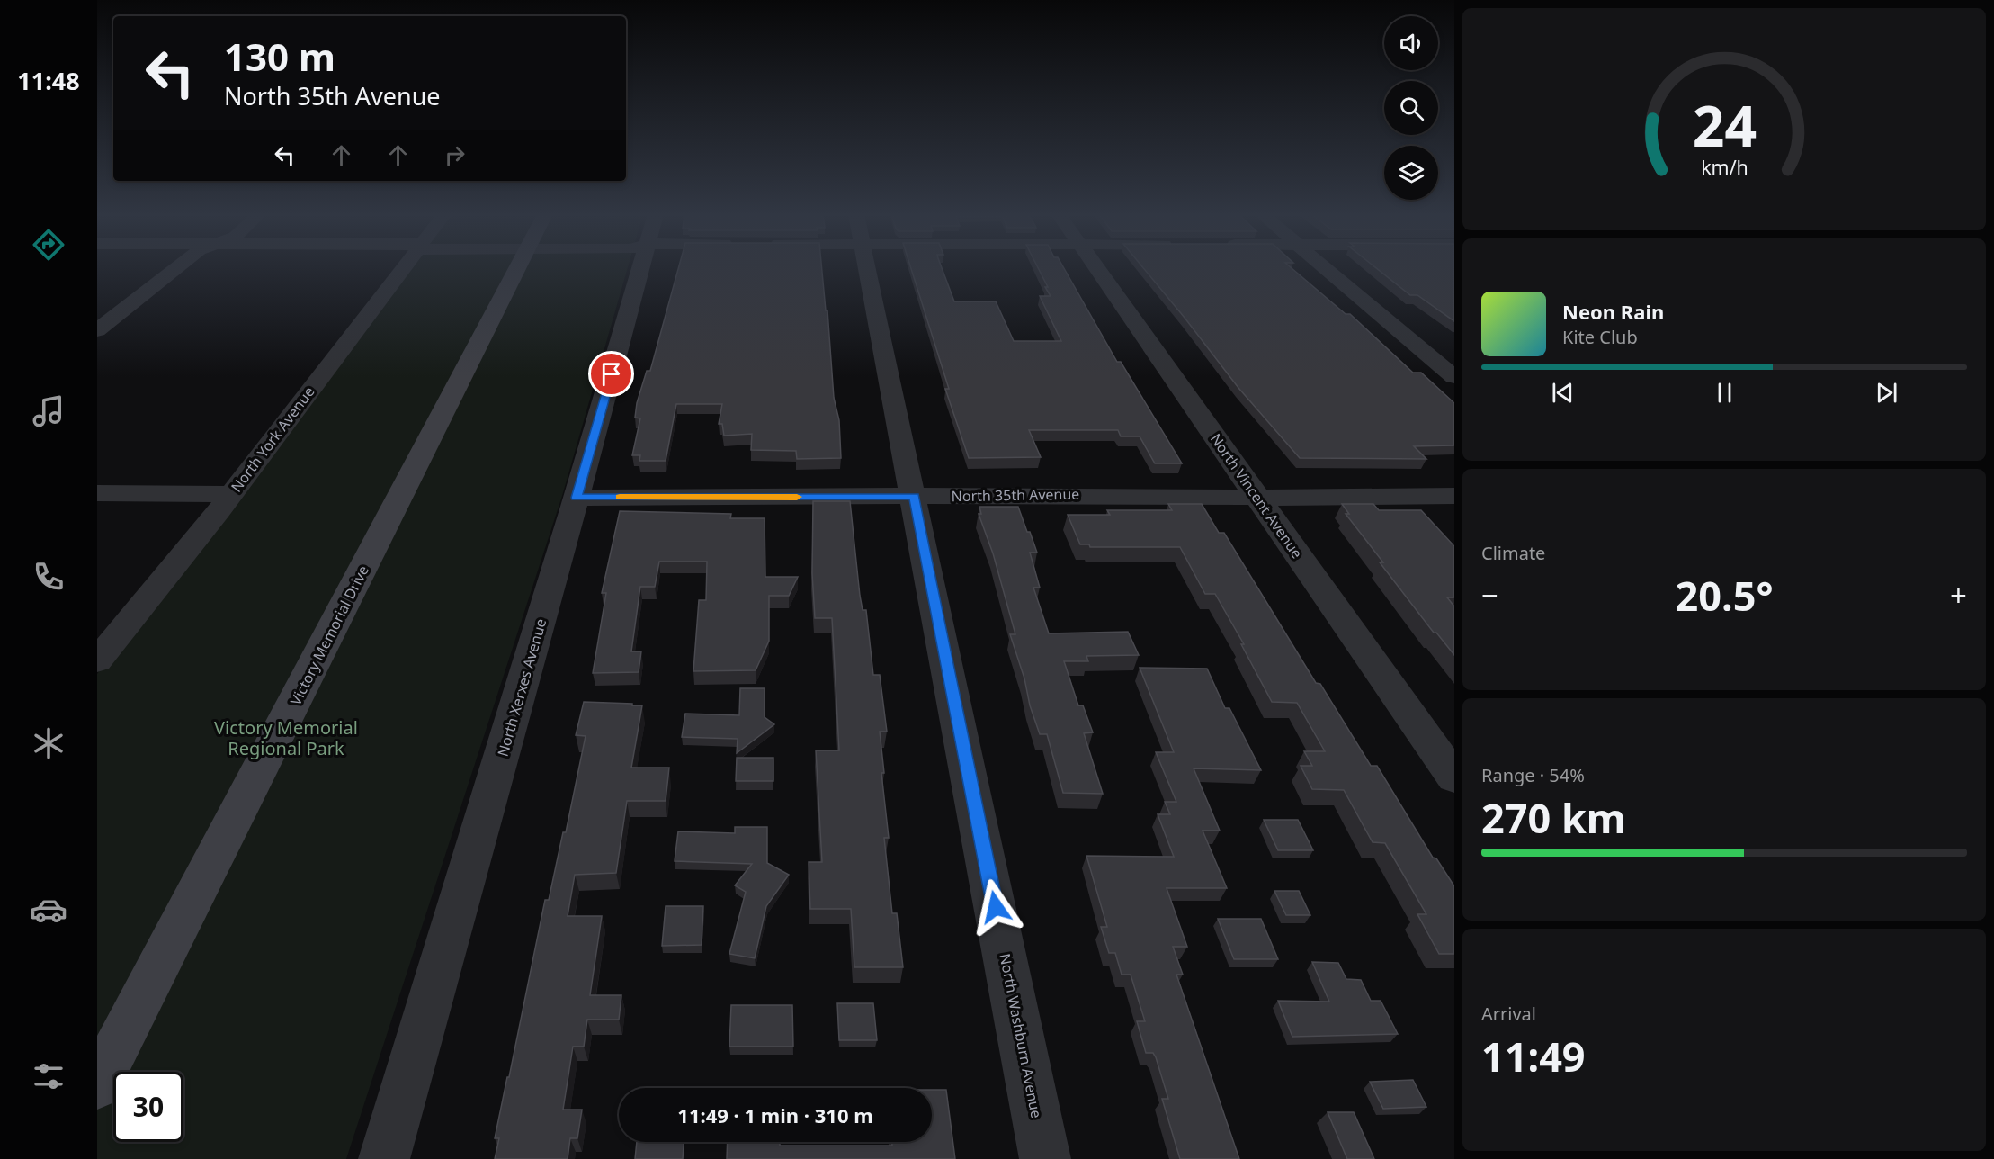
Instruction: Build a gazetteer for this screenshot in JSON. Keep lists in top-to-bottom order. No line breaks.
{"streets":{"street":["North York Avenue","North 35th Avenue","North Vincent Avenue","Victory Memorial Drive","North Xerxes Avenue","North Washburn Avenue"]},"crossings":[["North 35th Avenue","North Vincent Avenue"],["North 35th Avenue","North Xerxes Avenue"],["North 35th Avenue","North Washburn Avenue"]],"parks":["Victory Memorial Regional Park"],"page":{"tabs":"11:48","turn":["130 m","North 35th Avenue"],"song":["Neon Rain","Kite Club"],"tile":["Climate",["Range · 54%","270 km"],["Arrival","11:49"]],"heat":["−","20.5°","+"],"limit":"30","trip":"11:49 · 1 min · 310 m","gauge":["24","km/h"]}}
